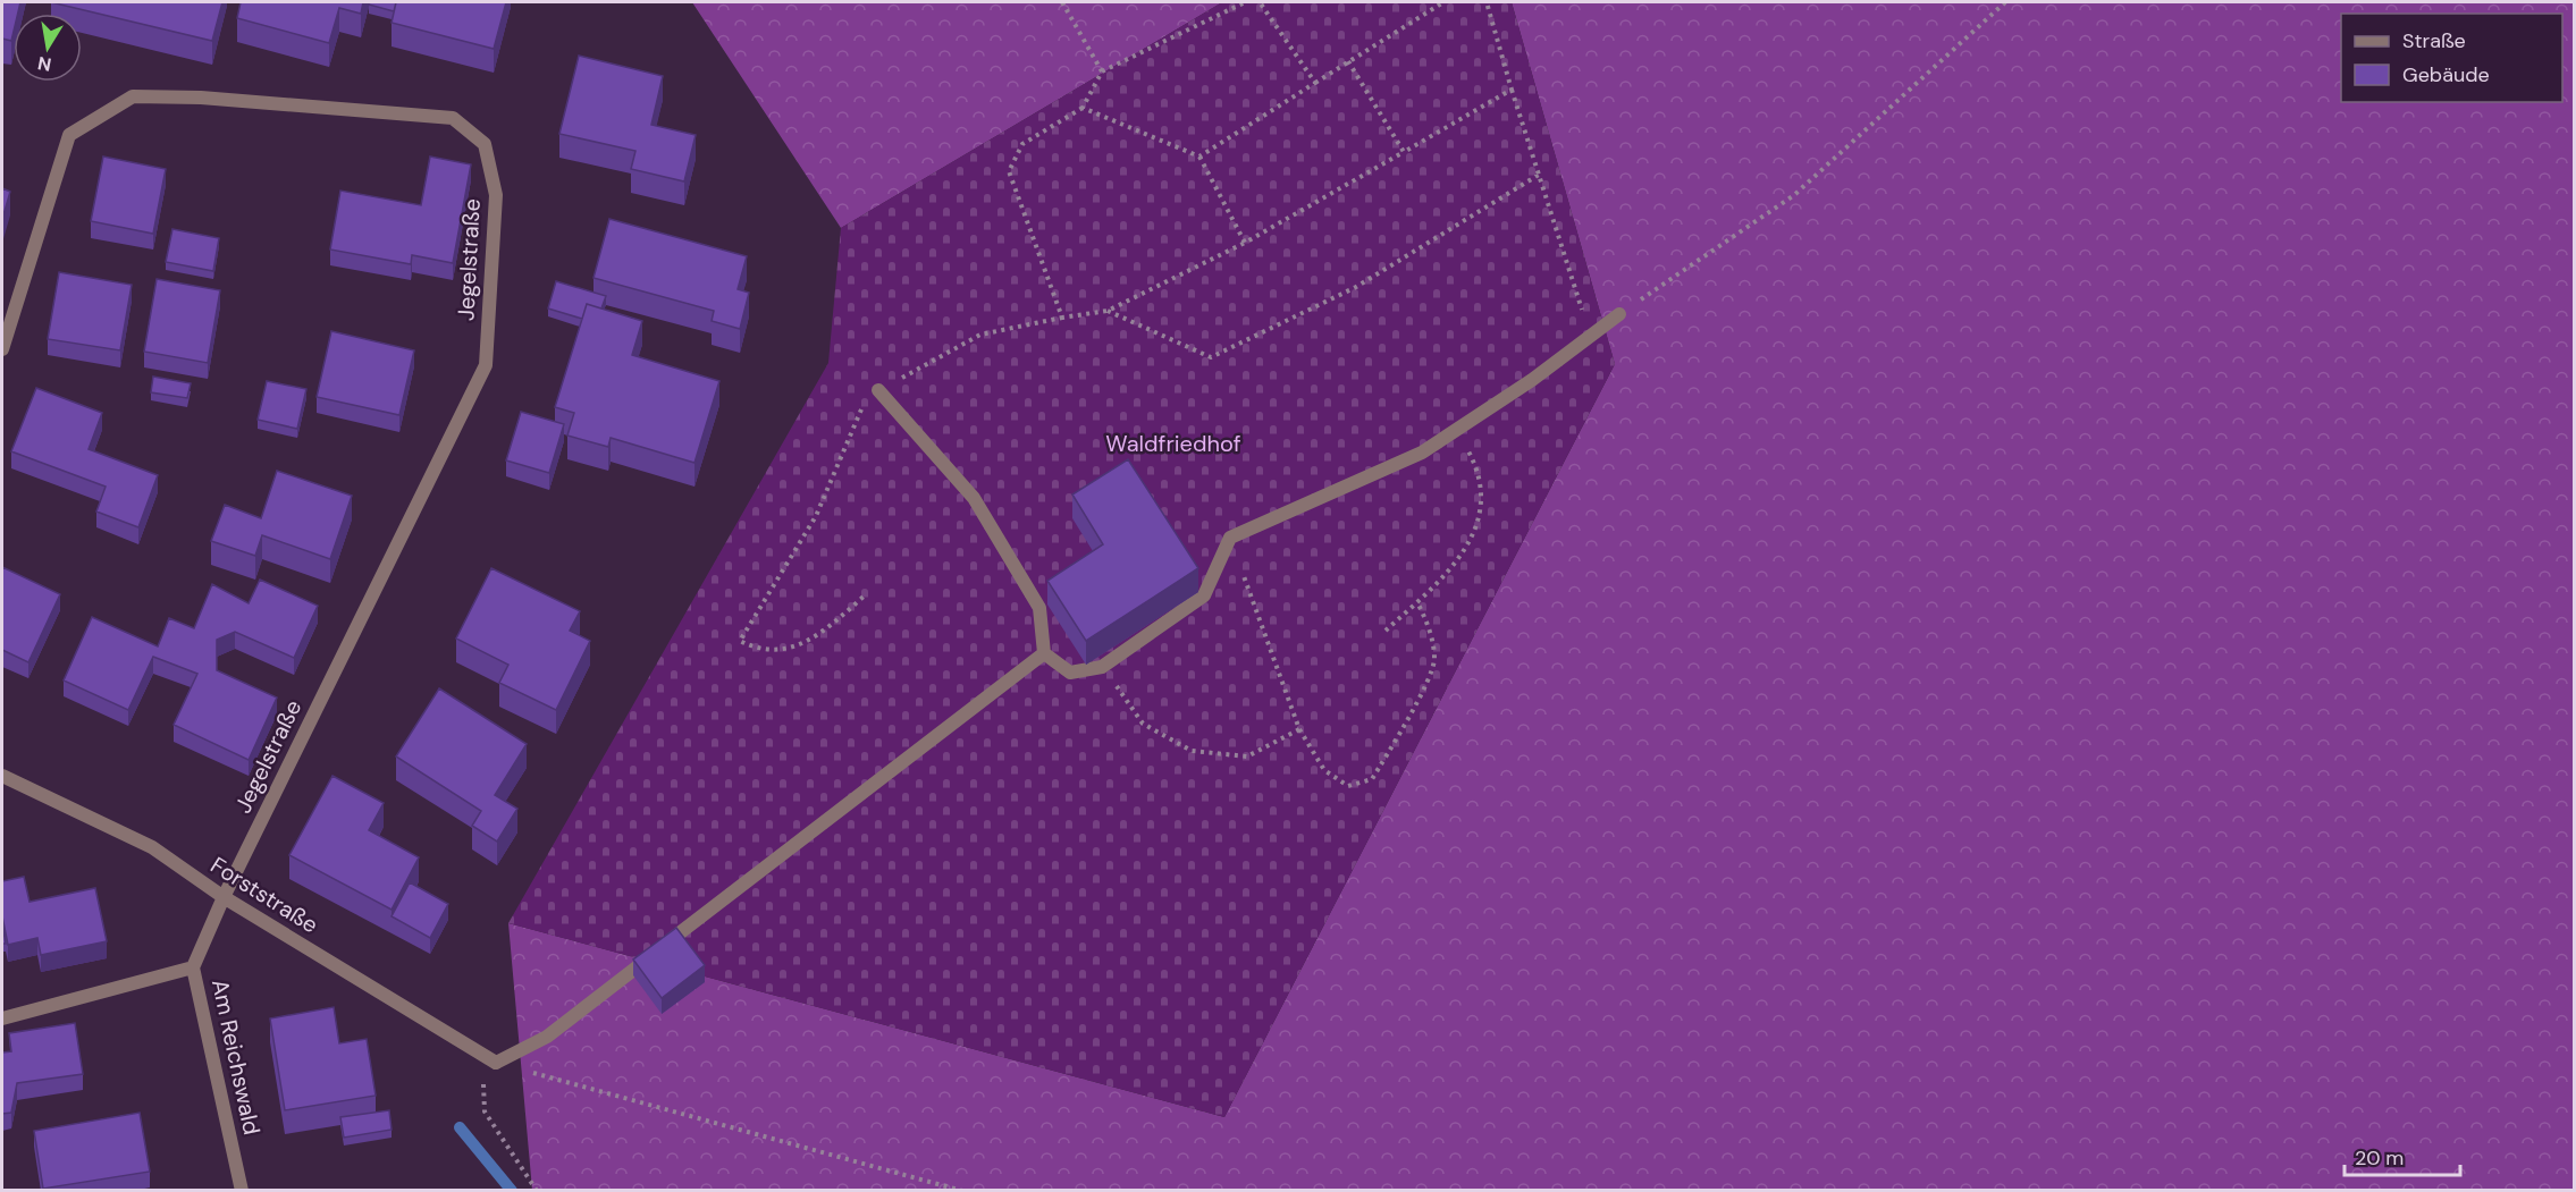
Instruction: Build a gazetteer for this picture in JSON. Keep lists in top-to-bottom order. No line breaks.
{"streets":{"street":["Jegelstraße","Forststraße","Am Reichswald"]},"crossings":[["Jegelstraße","Forststraße"],["Jegelstraße","Am Reichswald"],["Forststraße","Am Reichswald"]],"parks":["Waldfriedhof"],"legend":["Straße","Gebäude"],"scale_bar":"20 m","north":"bottom"}
